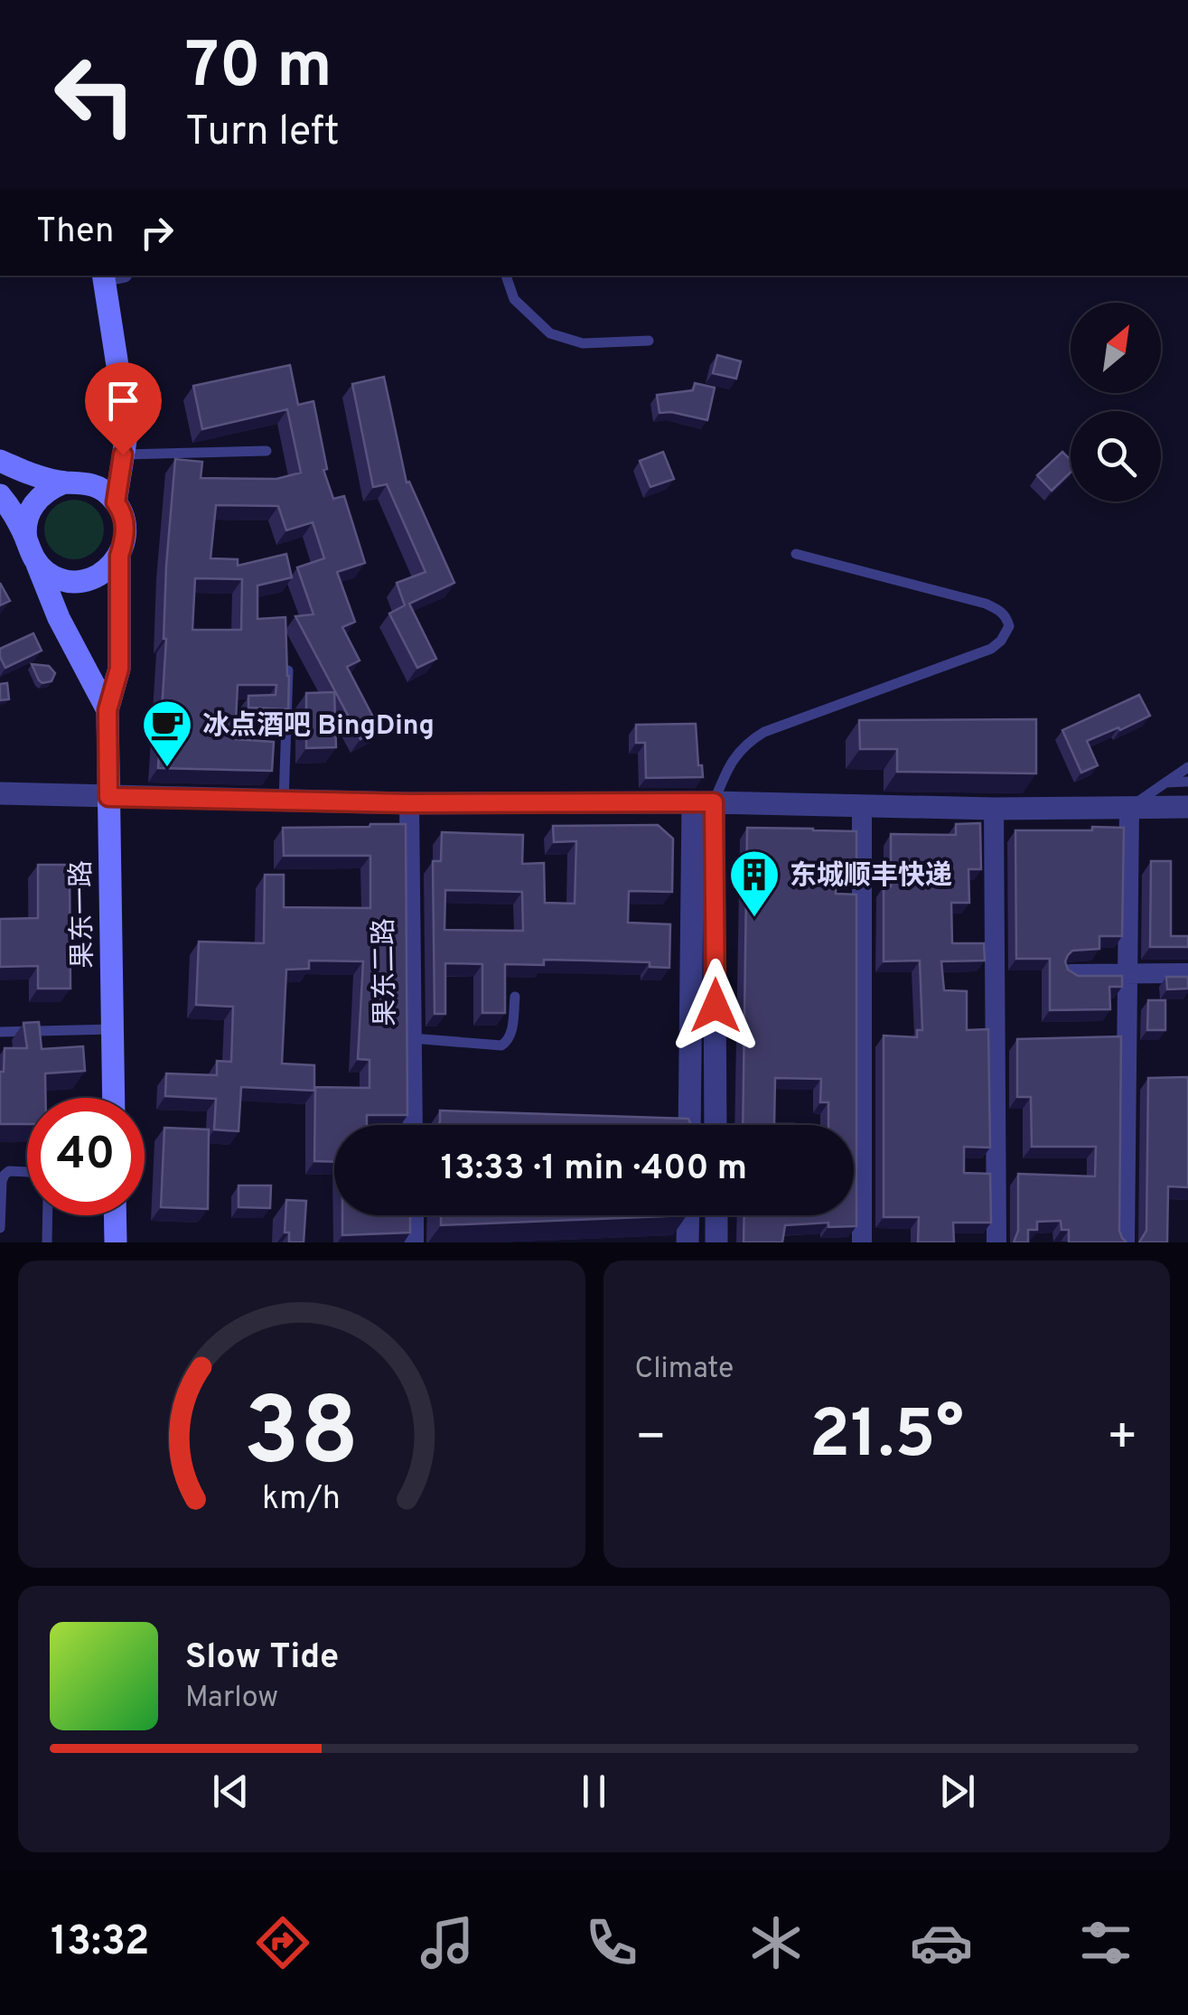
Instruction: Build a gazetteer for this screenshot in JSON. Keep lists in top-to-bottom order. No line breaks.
{"streets":{"main road":["果东一路"],"street":["果东二路"]},"places":{"cafe":["冰点酒吧 BingDing"],"building":["东城顺丰快递"]},"north":"top right","page":{"turn":["70 m","Turn left"],"then":"Then","limit":"40","trip":"13:33 · 1 min · 400 m","tile":"Climate","heat":["−","21.5°","+"],"song":["Slow Tide","Marlow"],"tabs":"13:32","gauge":["38","km/h"]}}
